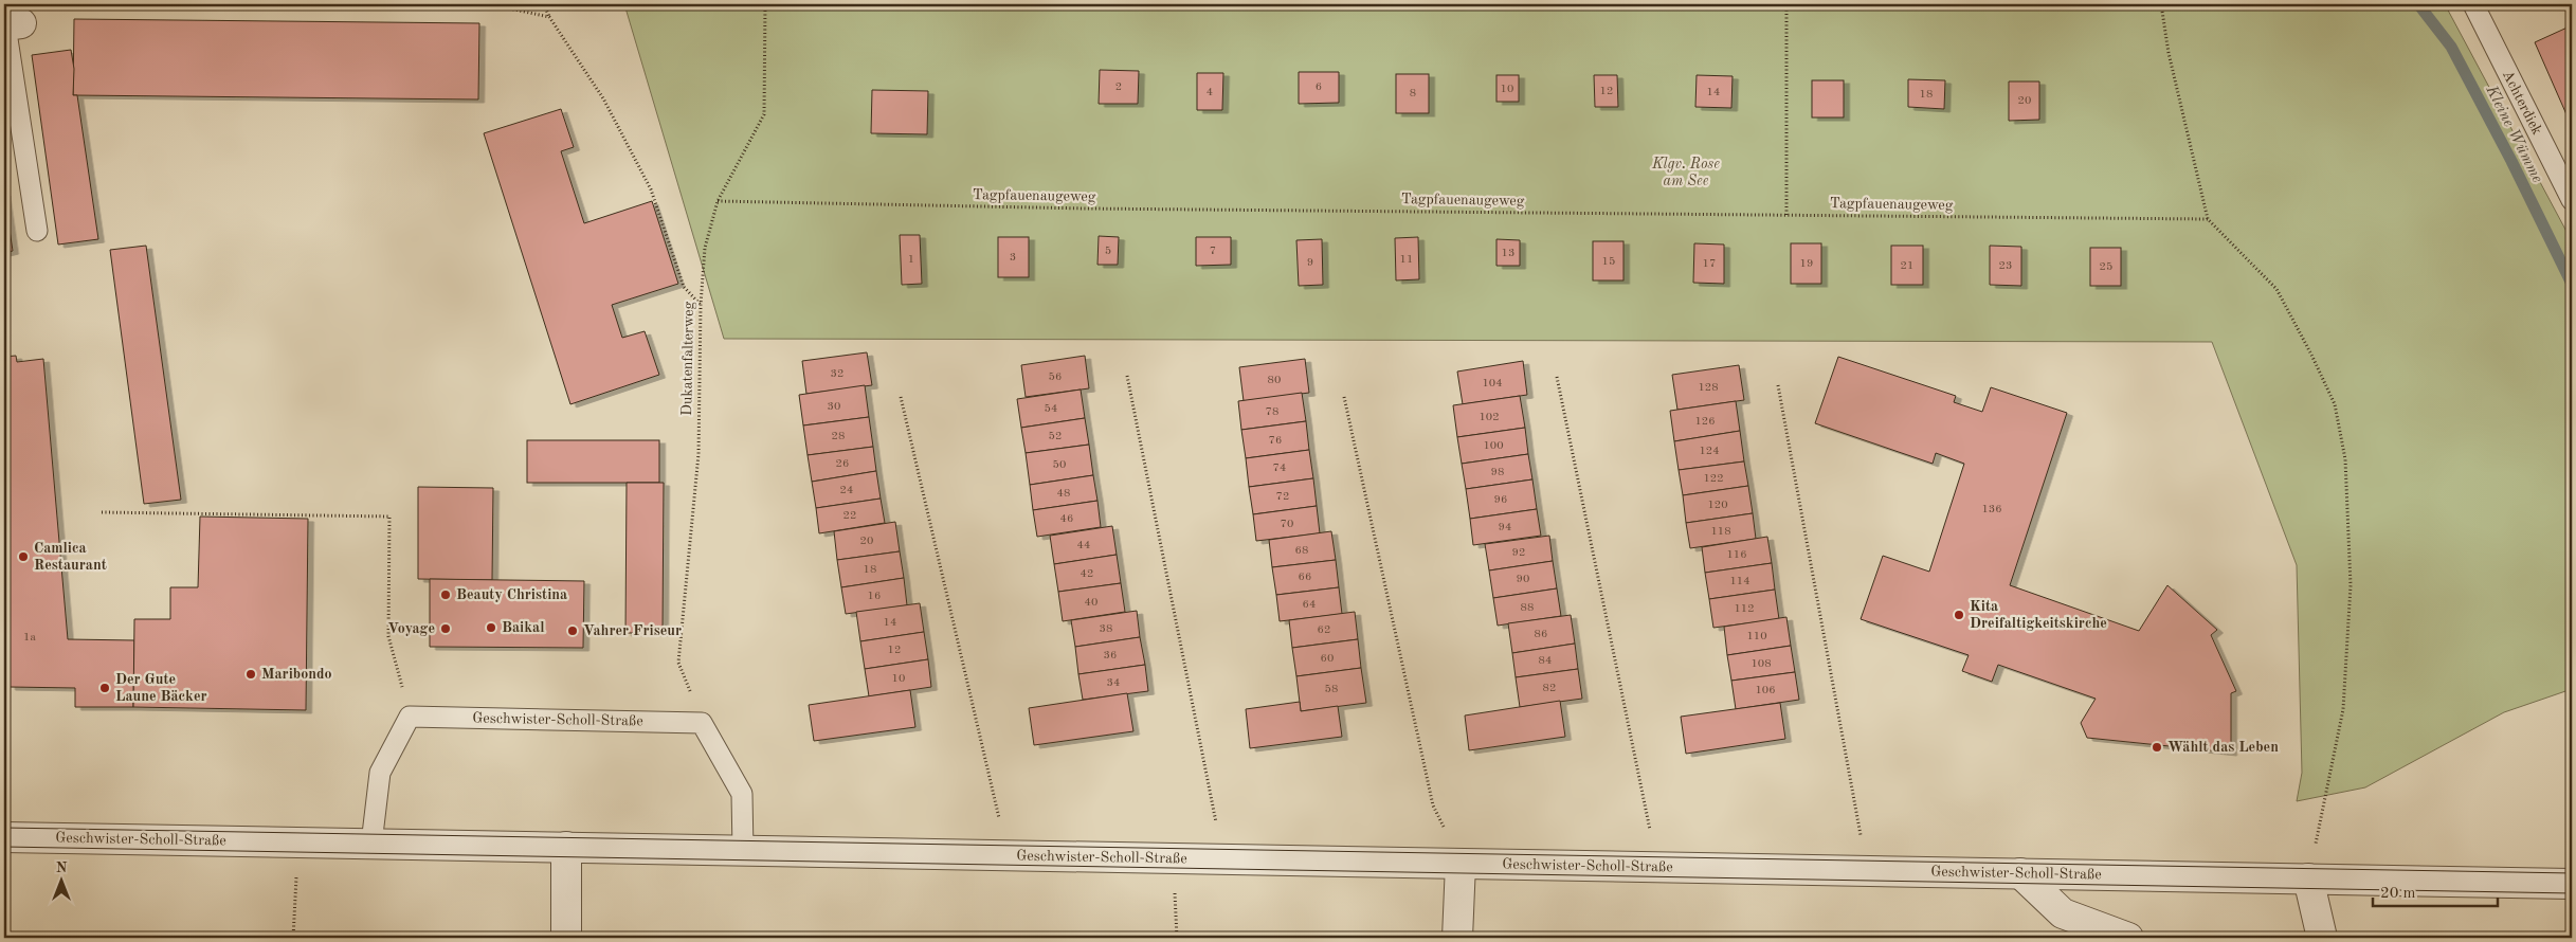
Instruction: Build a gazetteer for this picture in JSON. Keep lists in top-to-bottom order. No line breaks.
{"streets":{"street":["Geschwister-Scholl-Straße"],"lane":["Achterdiek"],"path":["Tagpfauenaugeweg","Dukatenfalterweg"]},"crossings":[["Tagpfauenaugeweg","Dukatenfalterweg"],["Dukatenfalterweg","Geschwister-Scholl-Straße"]],"water":["Kleine Wümme"],"parks":["Klgv. Rose am See"],"places":["Camlica Restaurant","Beauty Christina","Kita Dreifaltigkeitskirche","Baikal","Voyage","Vahrer Friseur","Maribondo","Der Gute Laune Bäcker","Wählt das Leben"],"house_numbers":["2","6","10","12","4","14","8","18","20","5","7","13","3","1","11","15","9","17","19","21","23","25","32","56","80","104","128","30","54","78","102","126","28","52","76","100","124","26","50","74","98","122","24","48","72","96","120","136","22","46","70","94","118","20","44","68","92","116","18","42","66","90","114","16","40","64","88","112","14","38","62","86","110","1a","12","36","60","84","108","10","34","82","58","106"],"scale_bar":"20 m","north":"top"}
